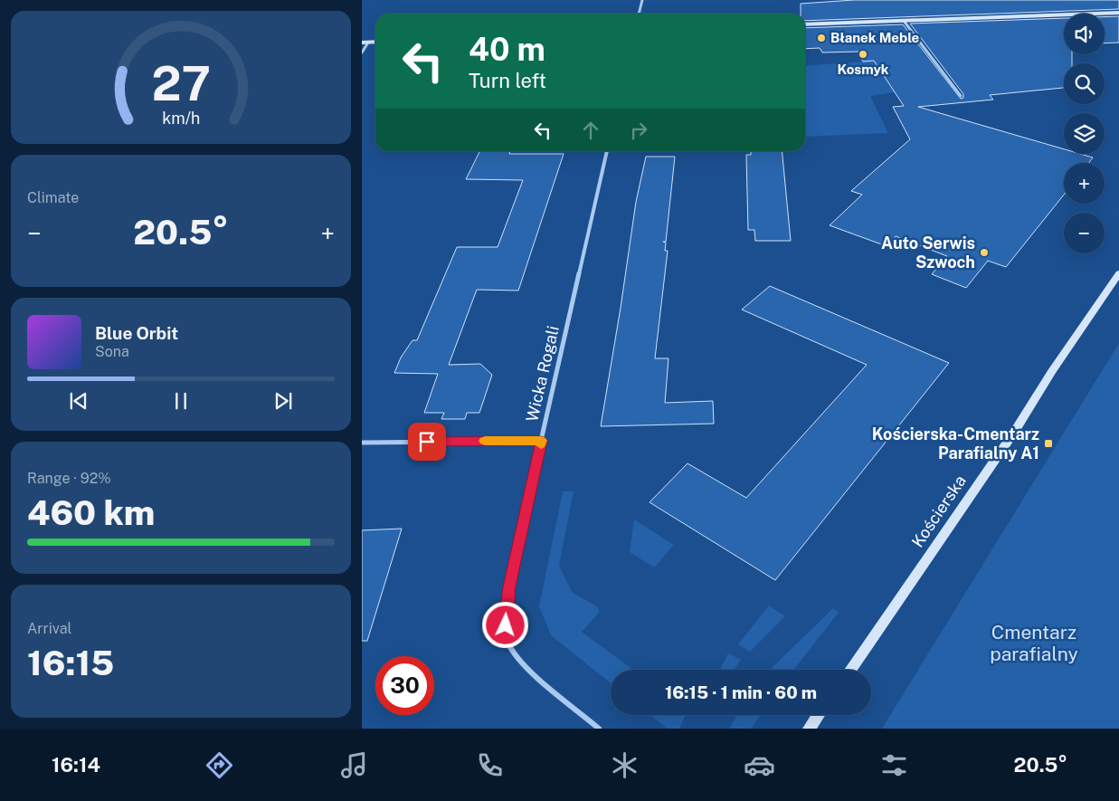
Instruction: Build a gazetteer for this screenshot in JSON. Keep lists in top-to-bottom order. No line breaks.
{"streets":{"main road":["Kościerska"],"street":["Wicka Rogali"]},"parks":["Cmentarz parafialny"],"places":{"other":["Błanek Meble","Kosmyk","Auto Serwis Szwoch"],"transit":["Kościerska-Cmentarz Parafialny A1"]},"page":{"map_buttons":["+","−"],"turn":["40 m","Turn left"],"tile":["Climate",["Range · 92%","460 km"],["Arrival","16:15"]],"heat":["−","20.5°","+"],"song":["Blue Orbit","Sona"],"limit":"30","trip":"16:15 · 1 min · 60 m","tabs":["16:14","20.5°"],"gauge":["27","km/h"]}}
